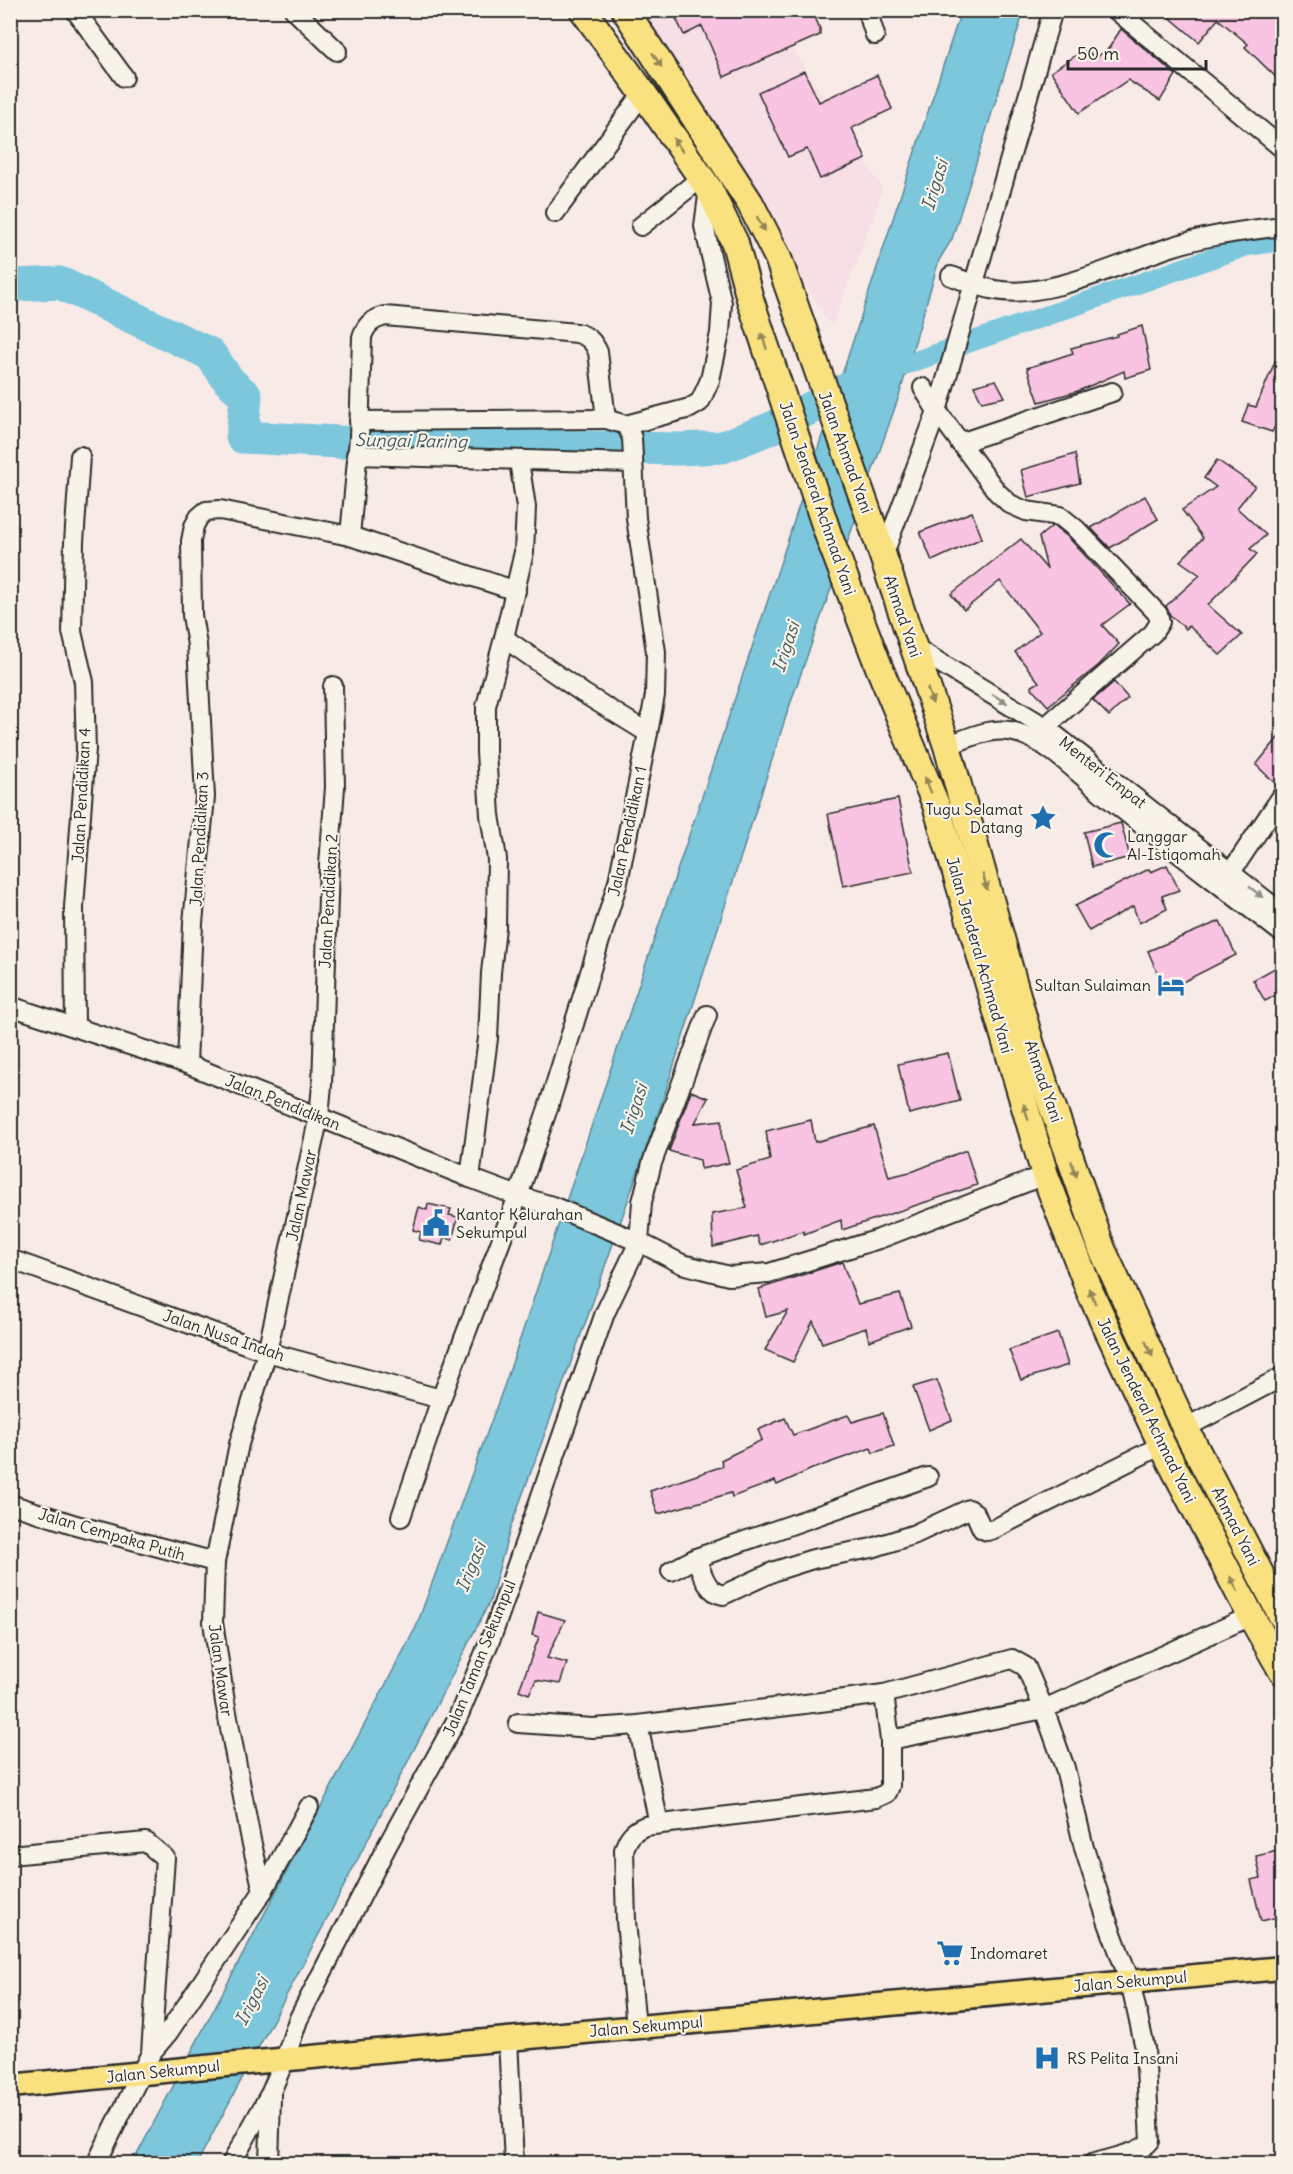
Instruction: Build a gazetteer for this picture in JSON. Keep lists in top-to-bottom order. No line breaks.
{"streets":{"highway":["Jalan Ahmad Yani","Jalan Jenderal Achmad Yani","Ahmad Yani"],"main road":["Jalan Sekumpul"],"street":["Menteri Empat","Jalan Pendidikan 4","Jalan Pendidikan 1","Jalan Pendidikan 3","Jalan Pendidikan 2","Jalan Pendidikan","Jalan Mawar","Jalan Nusa Indah","Jalan Cempaka Putih","Jalan Taman Sekumpul"]},"crossings":[["Jalan Ahmad Yani","Ahmad Yani"],["Jalan Jenderal Achmad Yani","Ahmad Yani"],["Jalan Jenderal Achmad Yani","Jalan Pendidikan"],["Ahmad Yani","Menteri Empat"],["Jalan Pendidikan 4","Jalan Pendidikan"],["Jalan Pendidikan 1","Jalan Pendidikan"],["Jalan Pendidikan 1","Jalan Nusa Indah"],["Jalan Pendidikan 3","Jalan Pendidikan"],["Jalan Pendidikan 2","Jalan Pendidikan"],["Jalan Pendidikan 2","Jalan Mawar"],["Jalan Pendidikan","Jalan Mawar"],["Jalan Pendidikan","Jalan Taman Sekumpul"],["Jalan Mawar","Jalan Nusa Indah"],["Jalan Mawar","Jalan Cempaka Putih"],["Jalan Taman Sekumpul","Jalan Sekumpul"]],"one_way":["Jalan Ahmad Yani","Jalan Jenderal Achmad Yani","Ahmad Yani"],"water":["Irigasi","Sungai Paring"],"places":{"place":["Tugu Selamat Datang"],"mosque":["Langgar Al-Istiqomah"],"hotel":["Sultan Sulaiman"],"public building":["Kantor Kelurahan Sekumpul"],"supermarket":["Indomaret"],"hospital":["RS Pelita Insani"]},"scale_bar":"50 m"}
